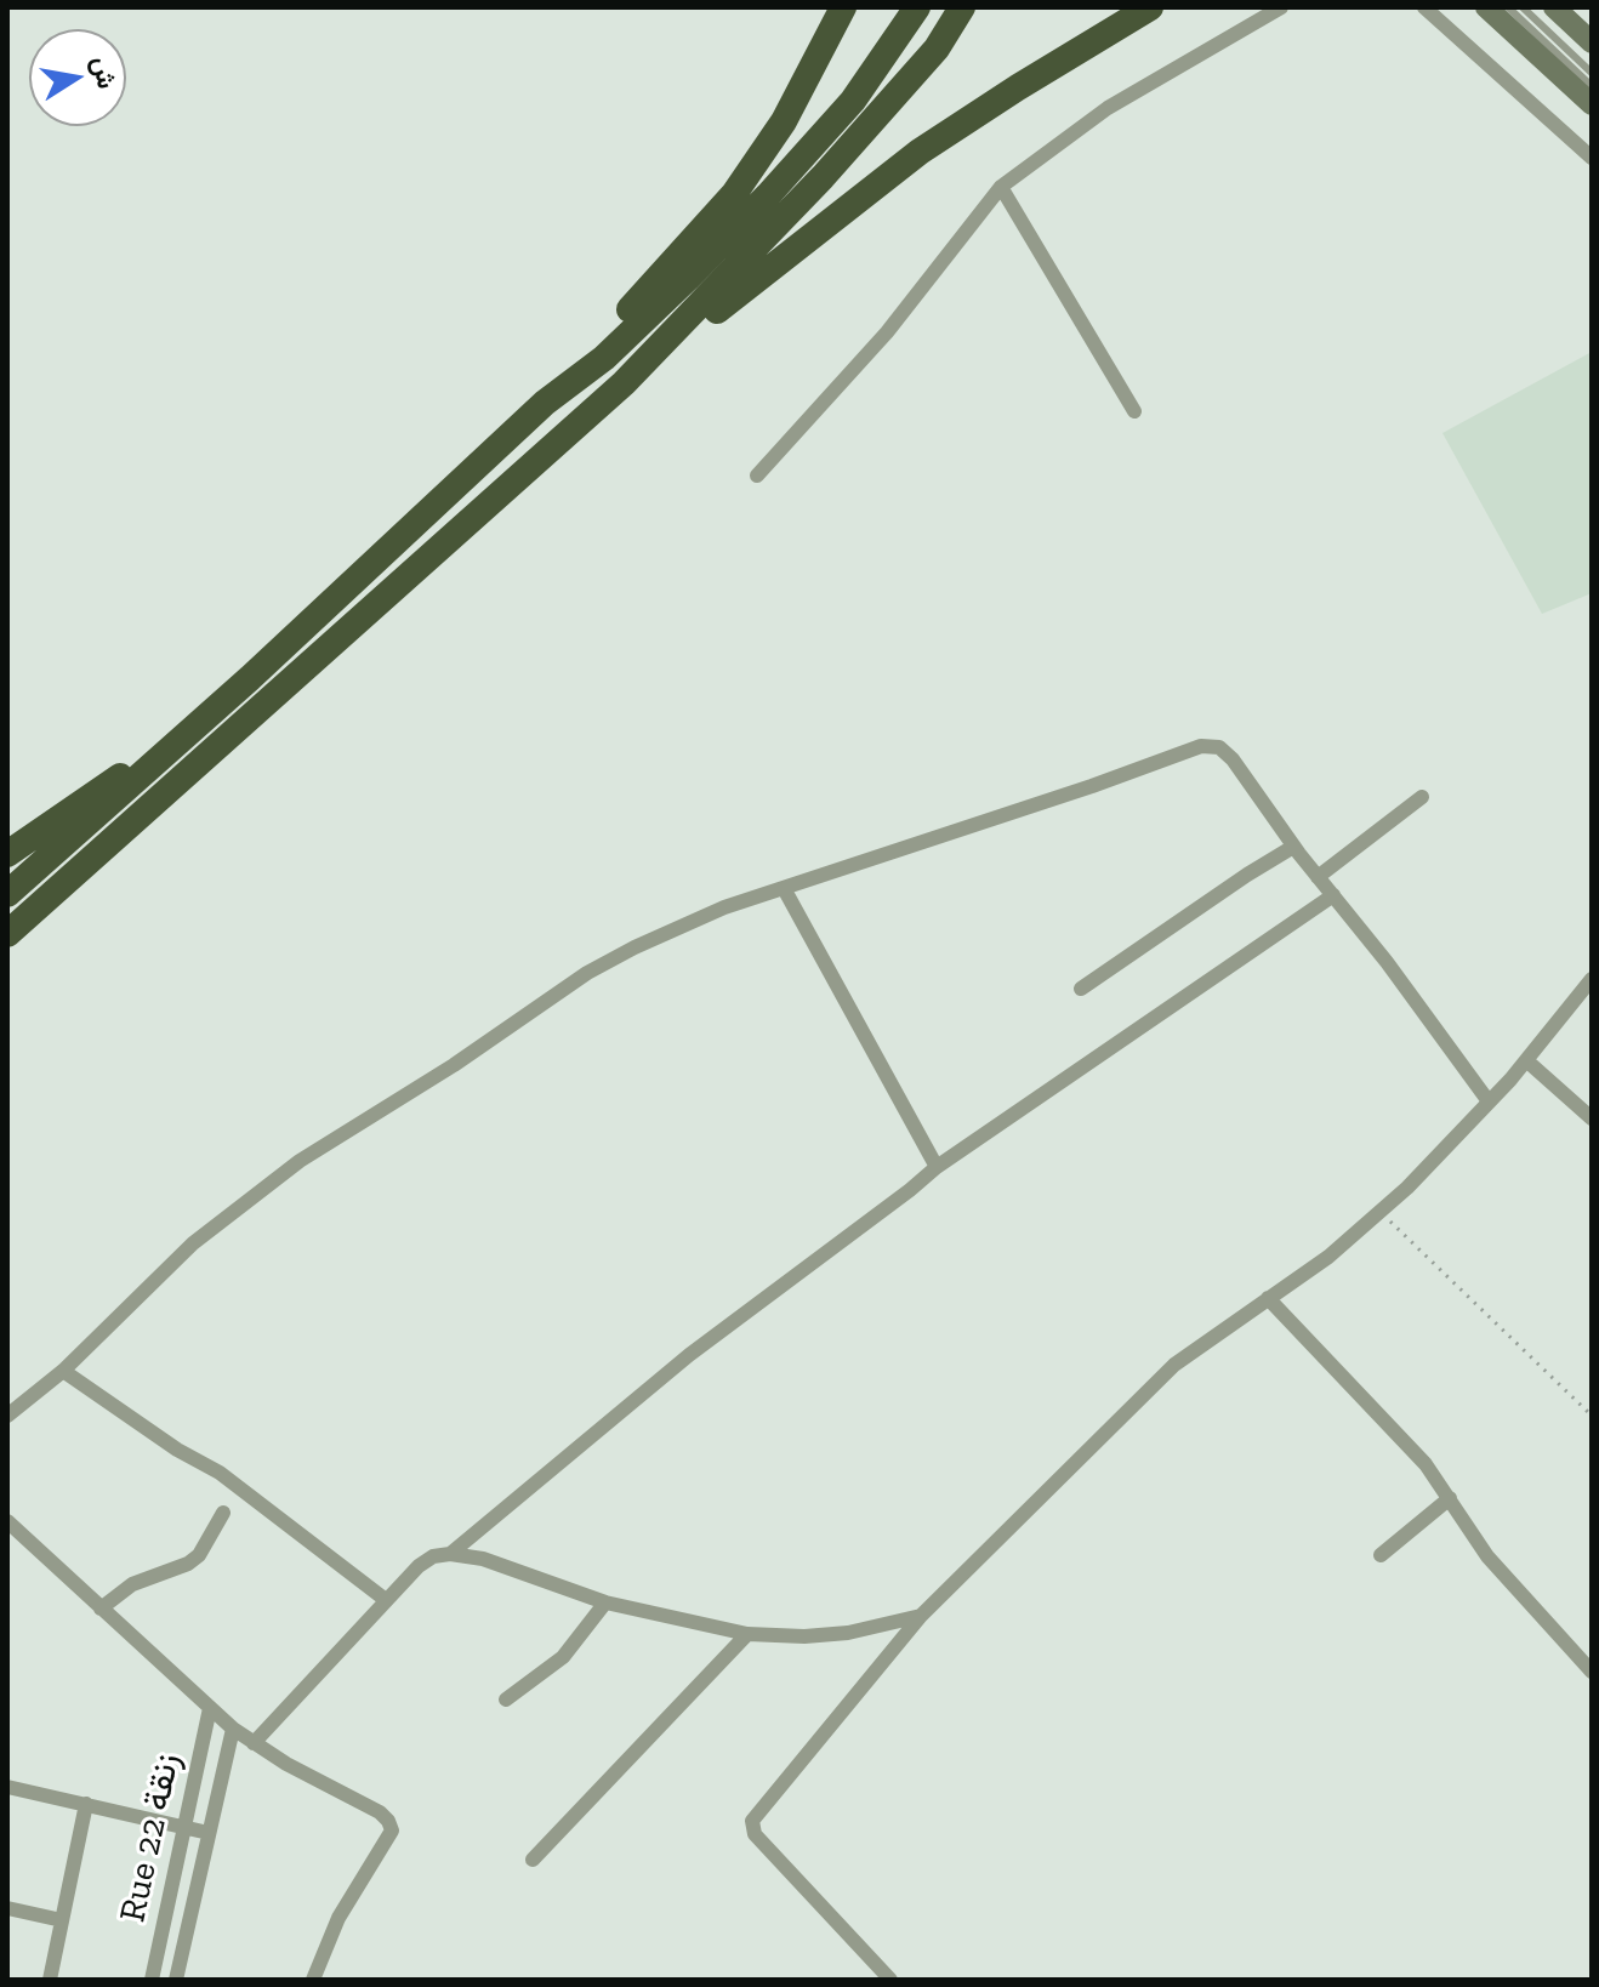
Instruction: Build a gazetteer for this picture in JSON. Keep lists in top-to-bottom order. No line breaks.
{"streets":{"street":["Rue 22 زنقة"]},"north":"right"}
